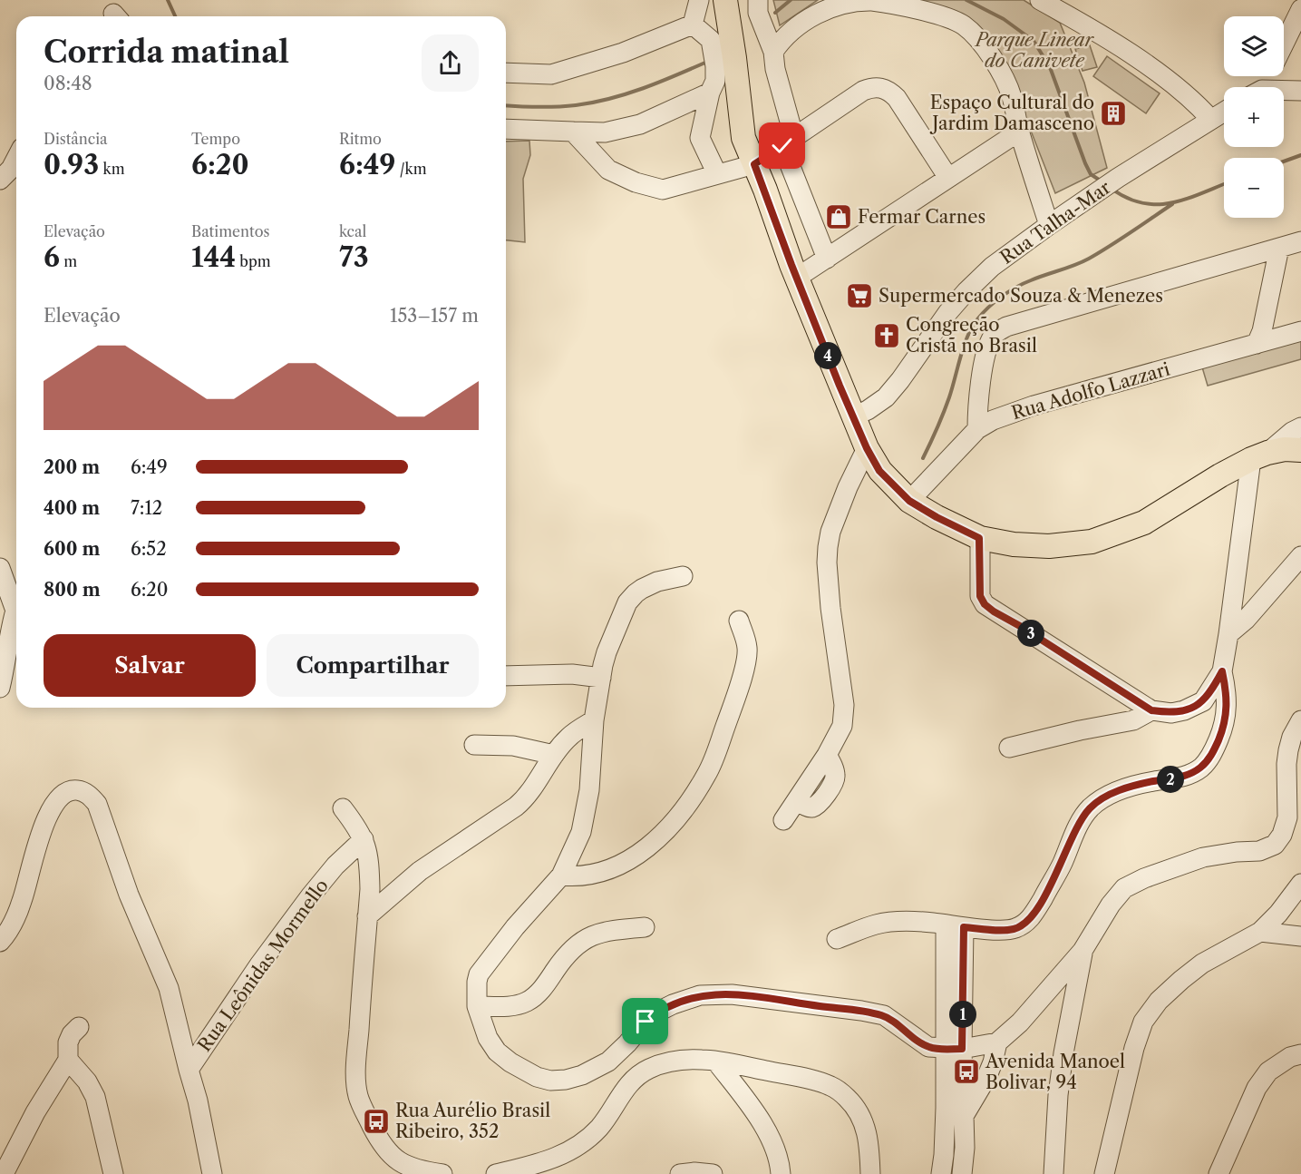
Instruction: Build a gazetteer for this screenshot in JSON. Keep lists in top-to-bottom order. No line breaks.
{"streets":{"street":["Rua Talha-Mar","Rua Adolfo Lazzari","Rua Leônidas Mormello"]},"parks":["Parque Linear do Canivete"],"places":{"building":["Espaço Cultural do Jardim Damasceno"],"shop":["Fermar Carnes"],"supermarket":["Supermercado Souza & Menezes"],"church":["Congreção Cristã no Brasil"],"bus stop":["Avenida Manoel Bolivar, 94","Rua Aurélio Brasil Ribeiro, 352"]},"page":{"map_buttons":["+","−"],"heading":["Corrida matinal","08:48"],"stats":[["Distância","0.93 km"],["Tempo","6:20"],["Ritmo","6:49 /km"],["Elevação","6 m"],["Batimentos","144 bpm"],["kcal","73"]],"chart":["Elevação","153–157 m"],"pins":["4","3","2","1"],"list":[{"name":"200 m","note":"6:49"},{"name":"400 m","note":"7:12"},{"name":"600 m","note":"6:52"},{"name":"800 m","note":"6:20"}],"buttons":["Salvar","Compartilhar"]}}
